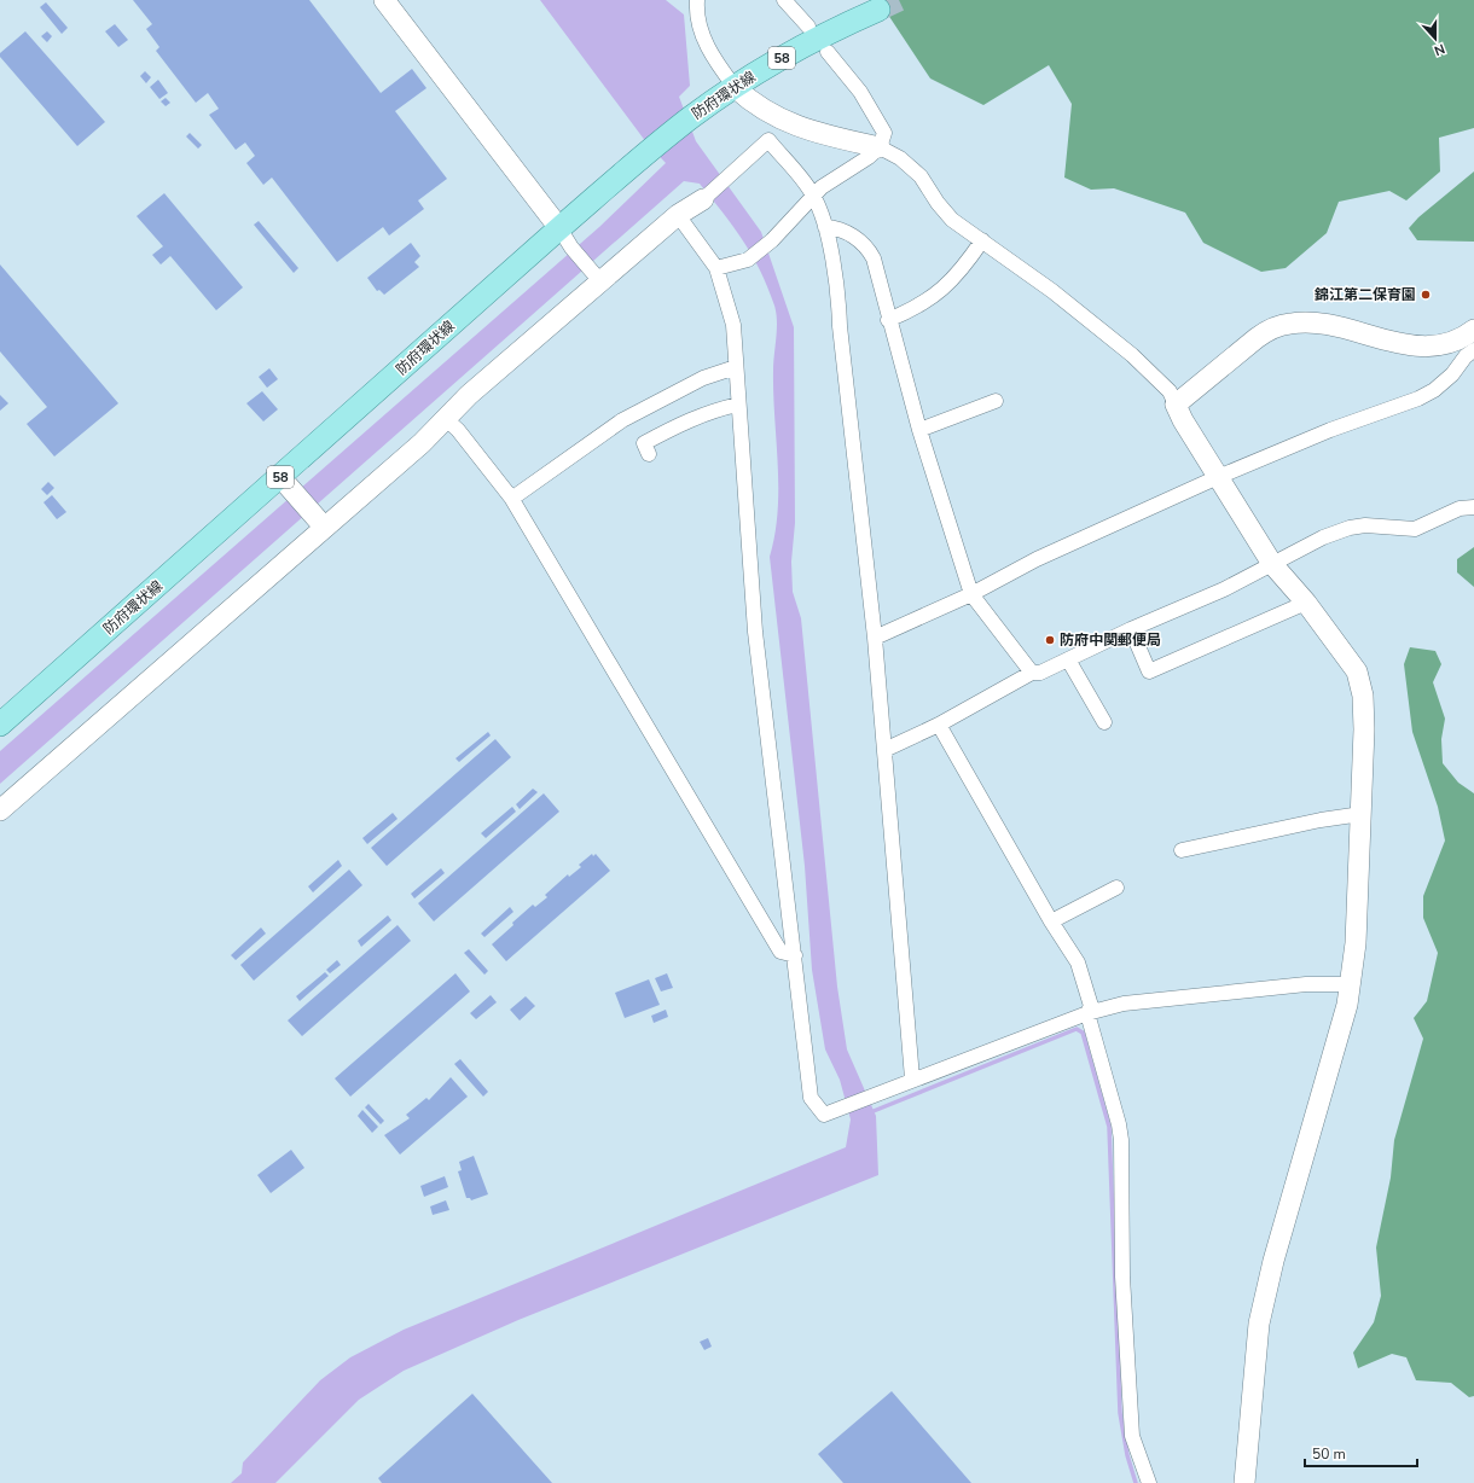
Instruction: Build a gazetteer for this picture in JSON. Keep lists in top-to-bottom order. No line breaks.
{"streets":{"main road":["58","防府環状線"]},"places":["錦江第二保育園","防府中関郵便局"],"scale_bar":"50 m","north":"bottom"}
